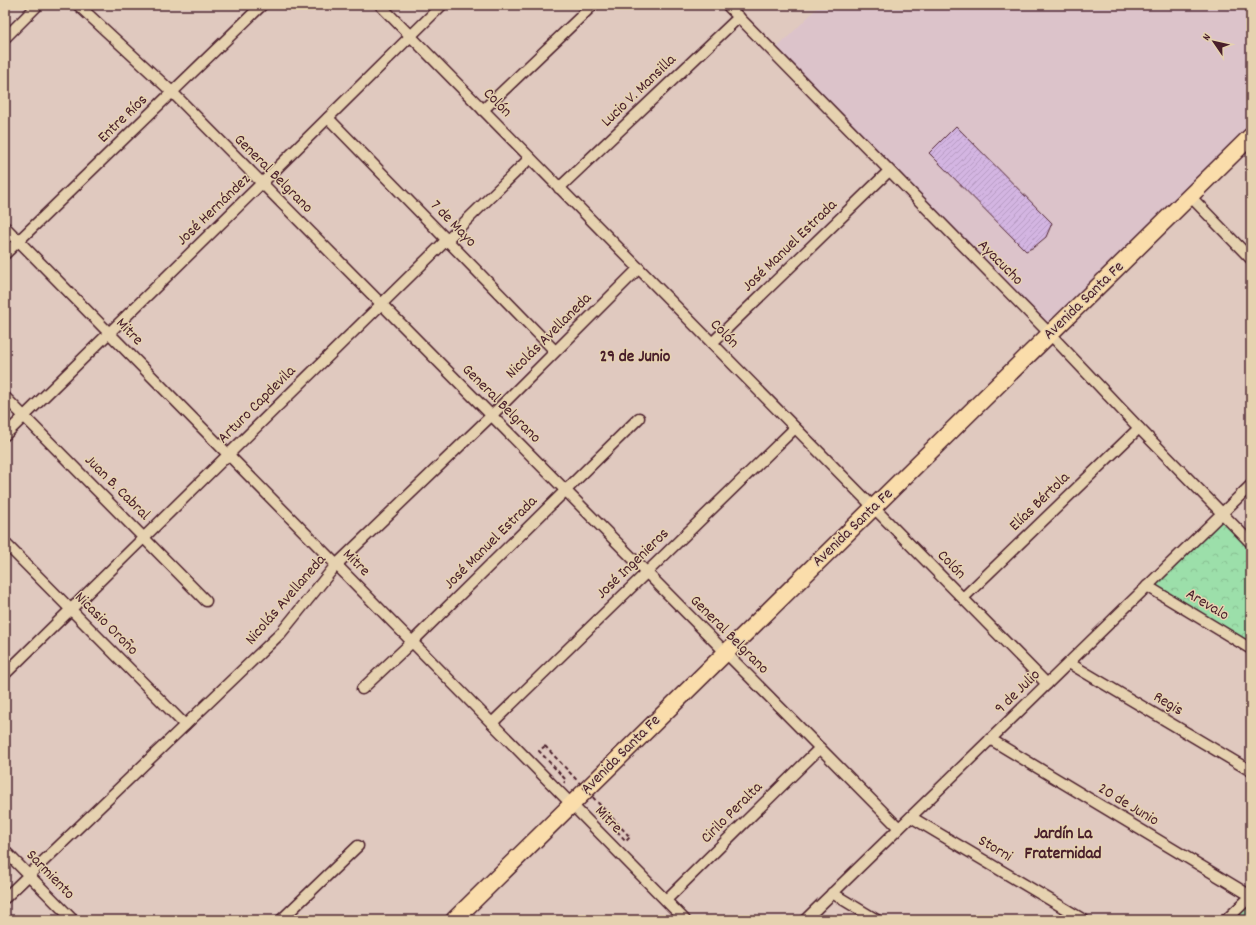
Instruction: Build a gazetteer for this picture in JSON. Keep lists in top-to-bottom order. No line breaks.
{"streets":{"main road":["Avenida Santa Fe"],"street":["Lucio V. Mansilla","Colón","Entre Ríos","General Belgrano","José Hernández","7 de Mayo","José Manuel Estrada","Ayacucho","Mitre","Nicolás Avellaneda","Arturo Capdevila","Juan B. Cabral","Elías Bértola","José Ingenieros","Arevalo","Nicasio Oroño","9 de Julio","Regis","20 de Junio","Cirilo Peralta","Storni","Sarmiento"]},"crossings":[["Lucio V. Mansilla","Colón"],["Lucio V. Mansilla","Ayacucho"],["Colón","José Hernández"],["Colón","José Manuel Estrada"],["Colón","Avenida Santa Fe"],["Colón","Nicolás Avellaneda"],["Colón","Arturo Capdevila"],["Colón","Elías Bértola"],["Colón","José Ingenieros"],["Colón","9 de Julio"],["Entre Ríos","General Belgrano"],["Entre Ríos","Mitre"],["General Belgrano","José Hernández"],["General Belgrano","José Manuel Estrada"],["General Belgrano","Avenida Santa Fe"],["General Belgrano","Nicolás Avellaneda"],["General Belgrano","Arturo Capdevila"],["General Belgrano","José Ingenieros"],["General Belgrano","9 de Julio"],["General Belgrano","Cirilo Peralta"],["José Hernández","7 de Mayo"],["José Hernández","Mitre"],["José Hernández","Juan B. Cabral"],["7 de Mayo","Nicolás Avellaneda"],["7 de Mayo","Arturo Capdevila"],["José Manuel Estrada","Ayacucho"],["José Manuel Estrada","Mitre"],["Ayacucho","Avenida Santa Fe"],["Ayacucho","Elías Bértola"],["Ayacucho","9 de Julio"],["Avenida Santa Fe","Mitre"],["Mitre","Nicolás Avellaneda"],["Mitre","Arturo Capdevila"],["Mitre","José Ingenieros"],["Mitre","Cirilo Peralta"],["Nicolás Avellaneda","Nicasio Oroño"],["Nicolás Avellaneda","Sarmiento"],["Arturo Capdevila","Juan B. Cabral"],["Arturo Capdevila","Nicasio Oroño"],["Arevalo","9 de Julio"],["9 de Julio","Regis"],["9 de Julio","20 de Junio"],["9 de Julio","Storni"]],"districts":["29 de Junio","Jardín La Fraternidad"],"north":"top left"}
